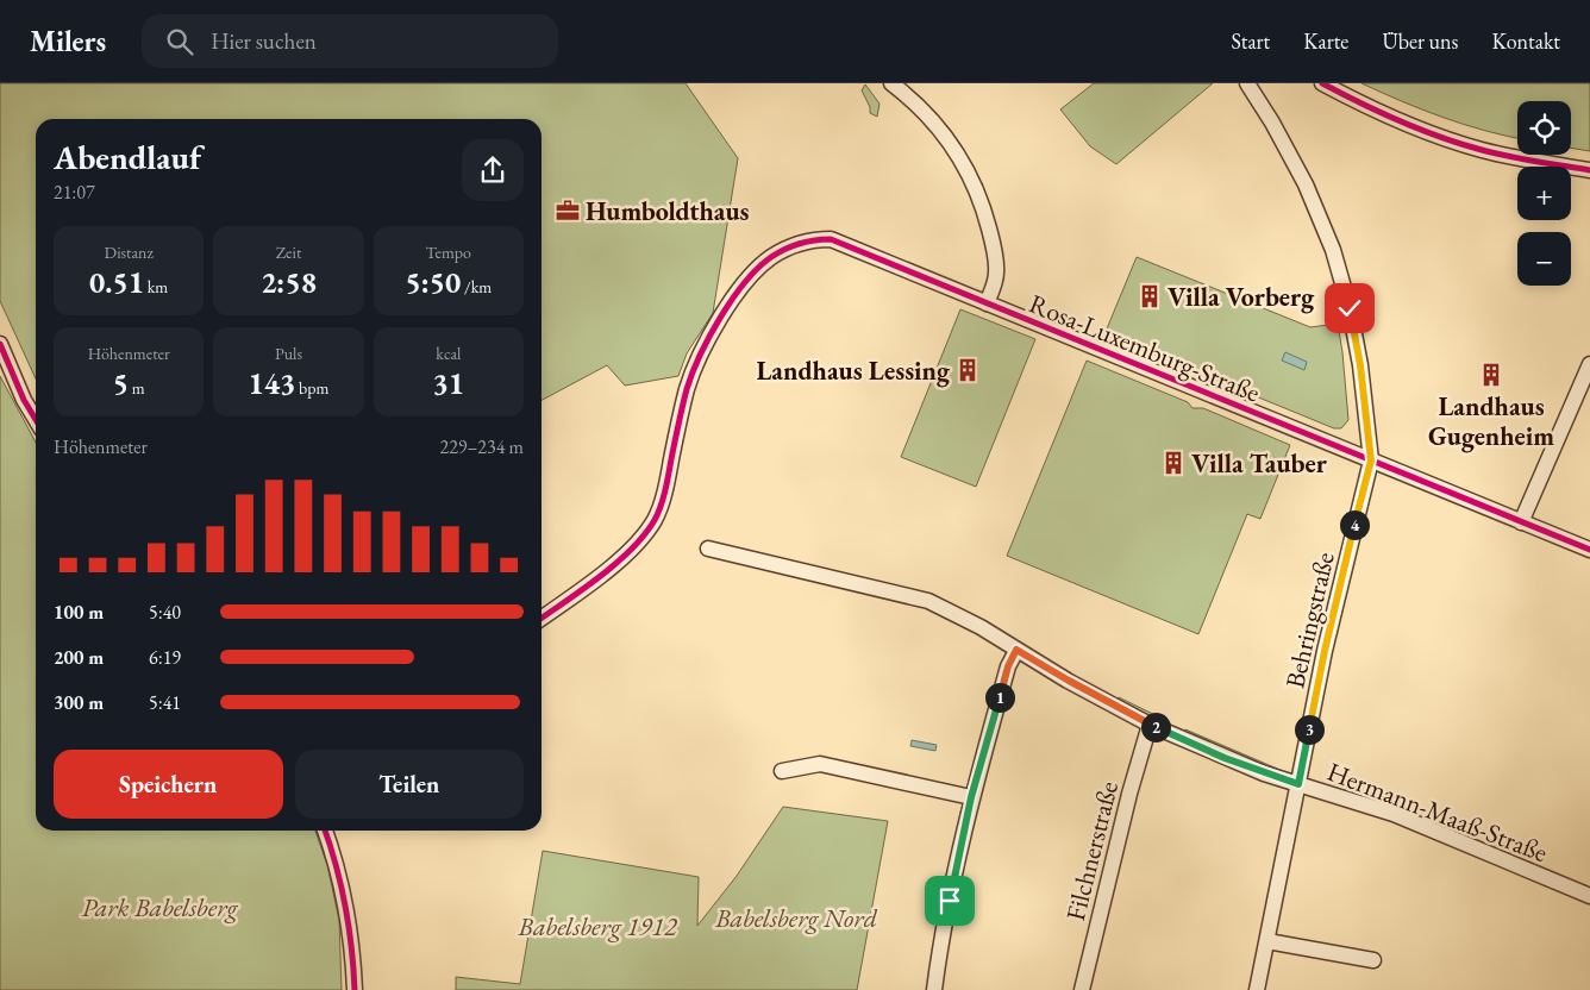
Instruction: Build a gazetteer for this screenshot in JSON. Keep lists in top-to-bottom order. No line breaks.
{"streets":{"street":["Rosa-Luxemburg-Straße","Behringstraße","Hermann-Maaß-Straße","Filchnerstraße"]},"crossings":[["Rosa-Luxemburg-Straße","Behringstraße"],["Behringstraße","Hermann-Maaß-Straße"],["Hermann-Maaß-Straße","Filchnerstraße"]],"parks":["Park Babelsberg","Babelsberg Nord","Babelsberg 1912"],"places":{"office":["Humboldthaus"],"building":["Villa Vorberg","Landhaus Lessing","Landhaus Gugenheim","Villa Tauber"]},"page":{"header":"Milers","search":"Hier suchen","nav":["Start","Karte","Über uns","Kontakt"],"map_buttons":["+","−"],"heading":["Abendlauf","21:07"],"stats":[["Distanz","0.51 km"],["Zeit","2:58"],["Tempo","5:50 /km"],["Höhenmeter","5 m"],["Puls","143 bpm"],["kcal","31"]],"chart":["Höhenmeter","229–234 m"],"pins":["4","1","2","3"],"list":[{"name":"100 m","note":"5:40"},{"name":"200 m","note":"6:19"},{"name":"300 m","note":"5:41"}],"buttons":["Speichern","Teilen"]}}
